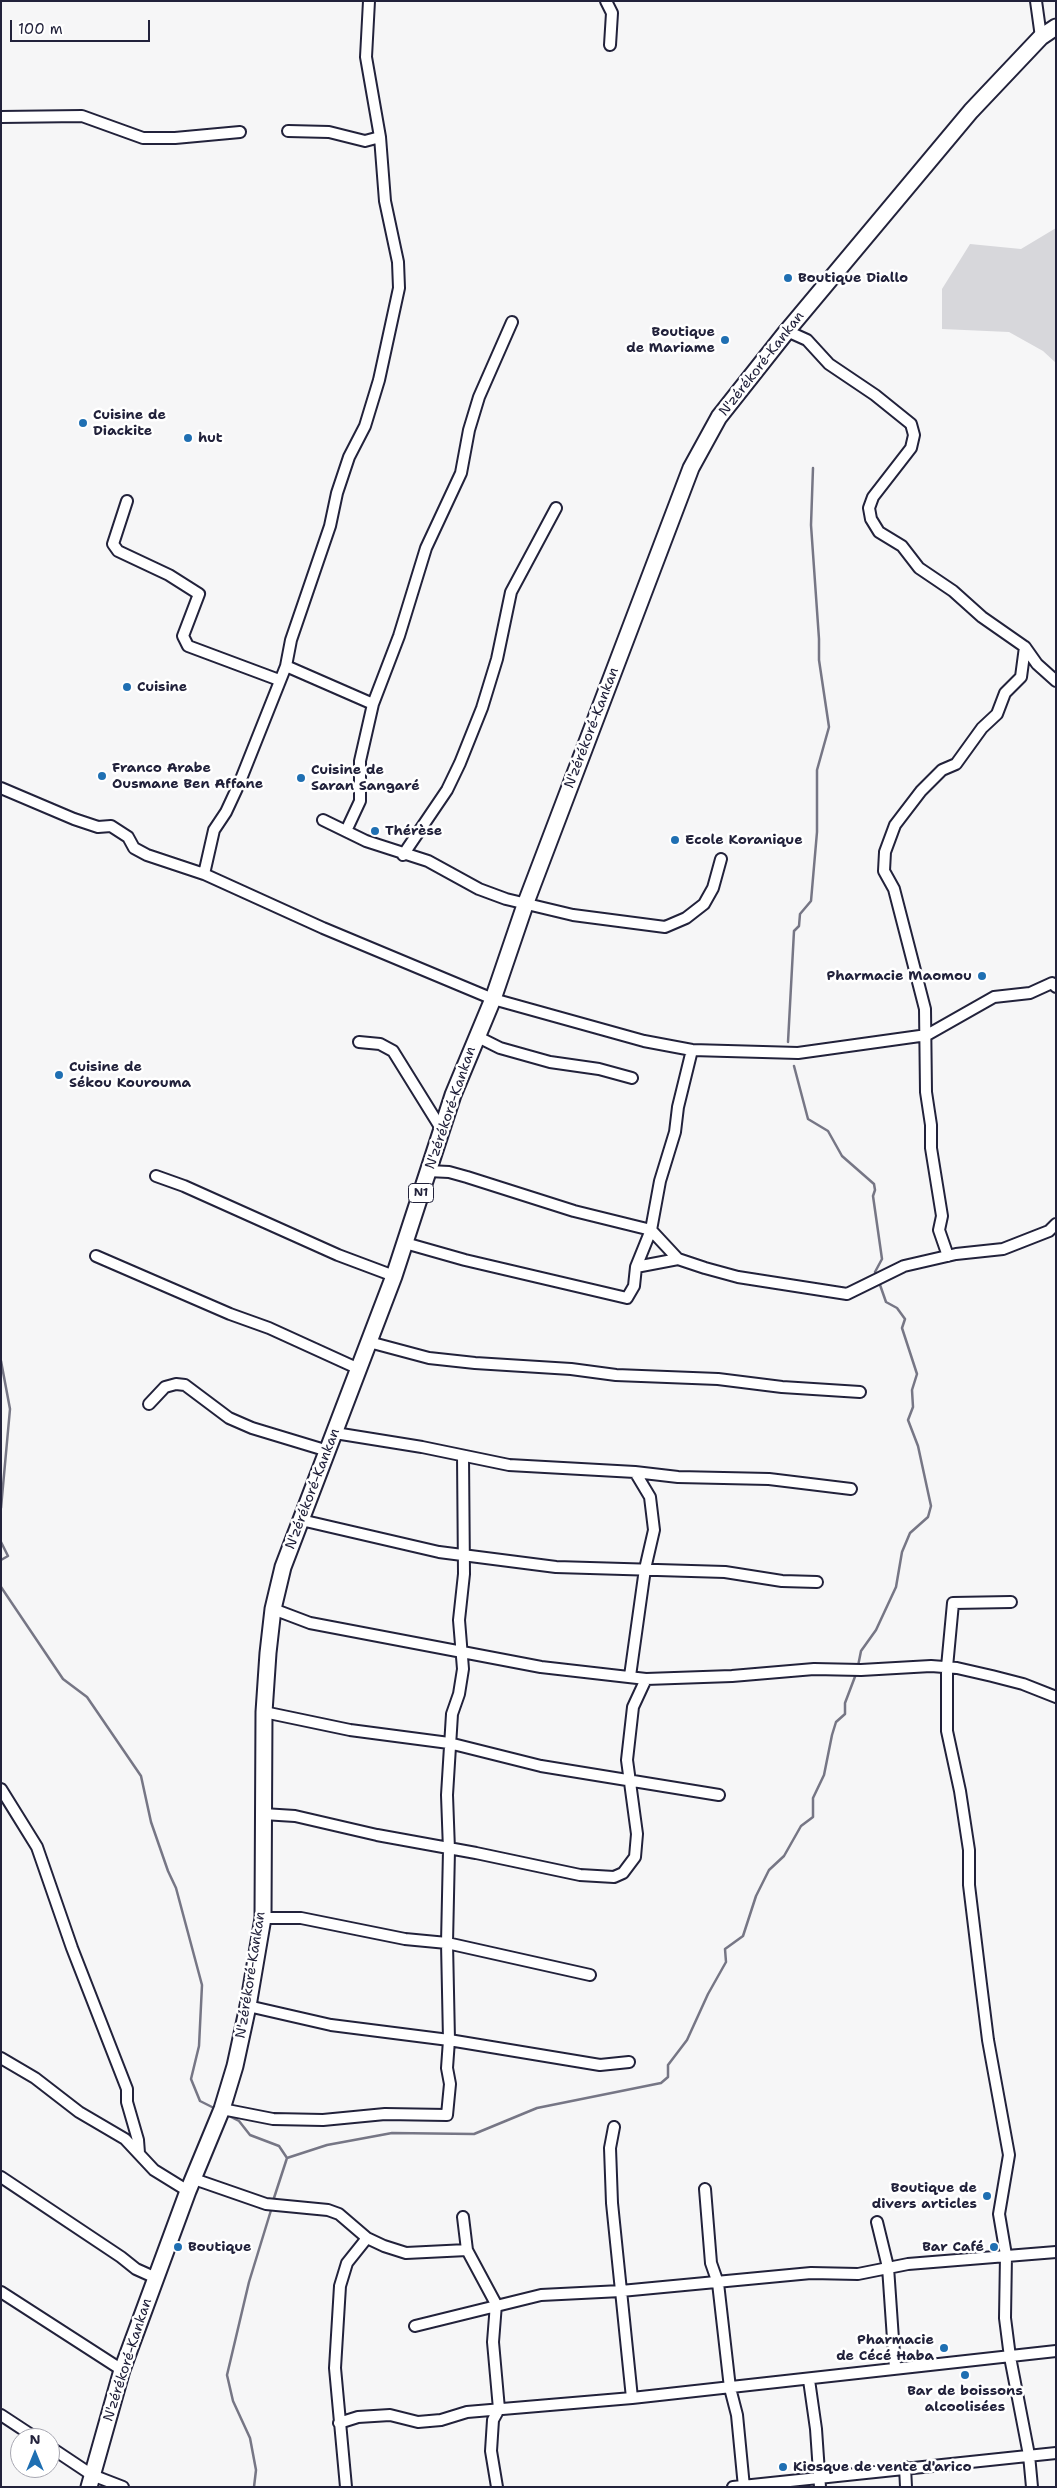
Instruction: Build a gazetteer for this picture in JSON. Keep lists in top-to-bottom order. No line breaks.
{"streets":{"highway":["N'zérékoré-Kankan","N1"]},"places":["Boutique Diallo","Boutique de Mariame","Cuisine de Diackite","hut","Cuisine","Franco Arabe Ousmane Ben Affane","Cuisine de Saran Sangaré","Thérèse","Ecole Koranique","Pharmacie Maomou","Cuisine de Sékou Kourouma","Boutique de divers articles","Boutique","Bar Café","Pharmacie de Cécé Haba","Bar de boissons alcoolisées","Kiosque de vente d'arico"],"scale_bar":"100 m","north":"top"}
